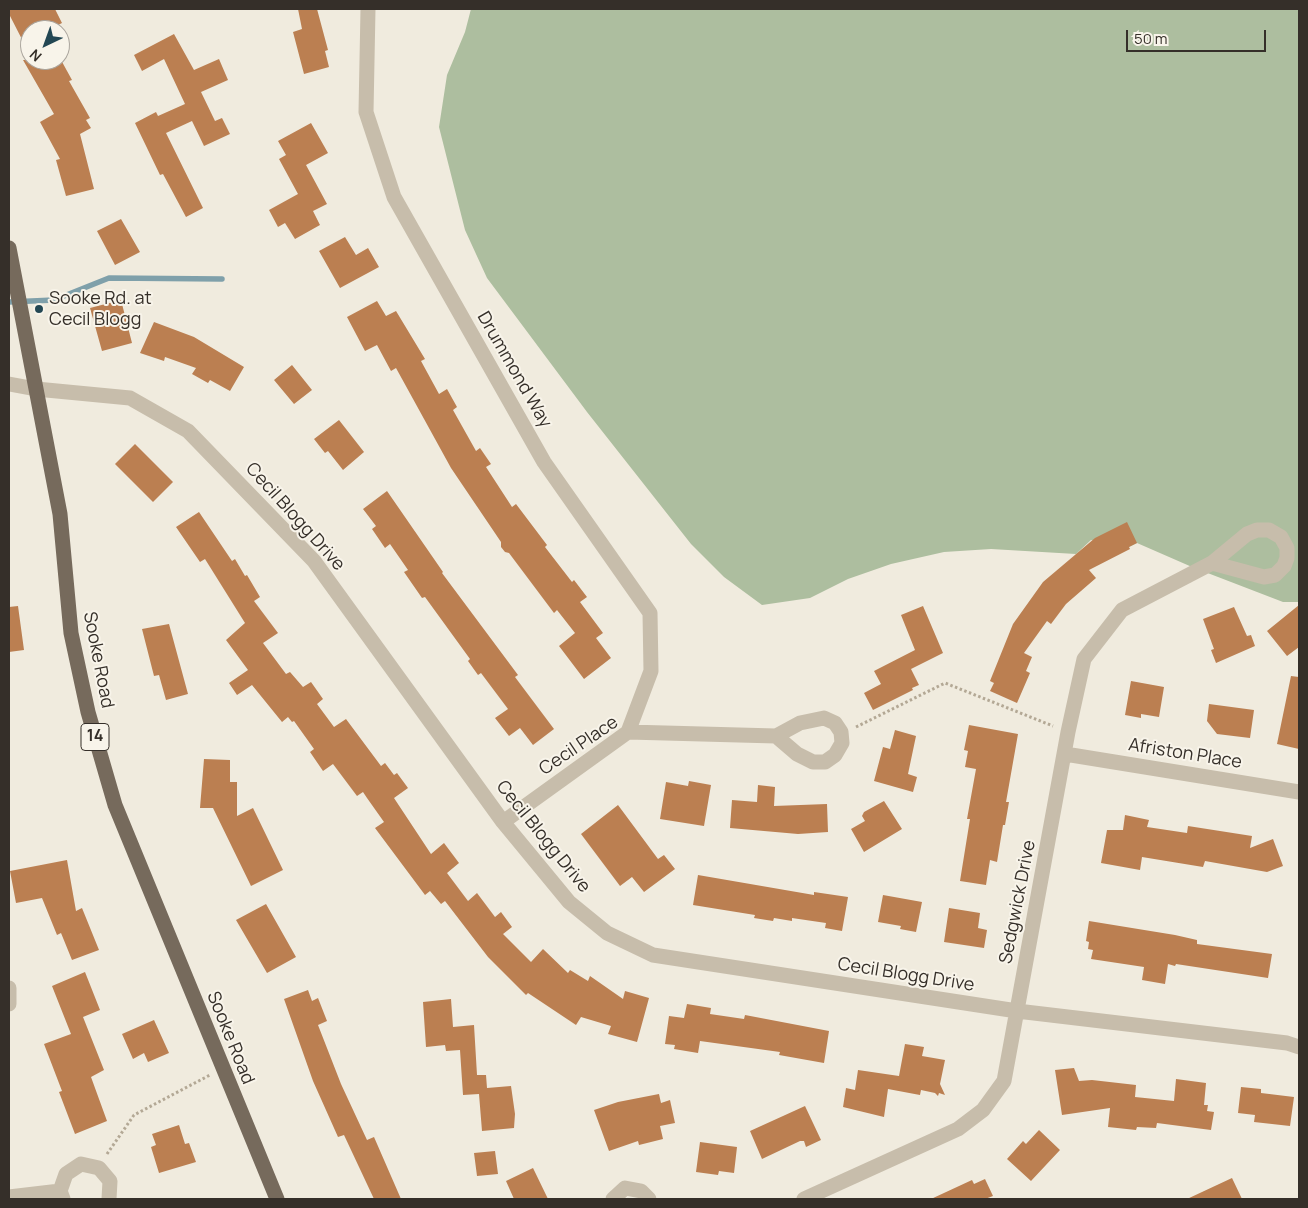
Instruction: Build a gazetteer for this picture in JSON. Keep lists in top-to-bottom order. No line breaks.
{"streets":{"main road":["Sooke Road","14"],"street":["Drummond Way","Cecil Blogg Drive","Cecil Place","Afriston Place","Sedgwick Drive"]},"crossings":[["Drummond Way","Cecil Place"],["Cecil Blogg Drive","Sooke Road"],["Cecil Blogg Drive","Cecil Place"],["Cecil Blogg Drive","Sedgwick Drive"],["Afriston Place","Sedgwick Drive"]],"places":["Sooke Rd. at Cecil Blogg"],"scale_bar":"50 m","north":"bottom left"}
